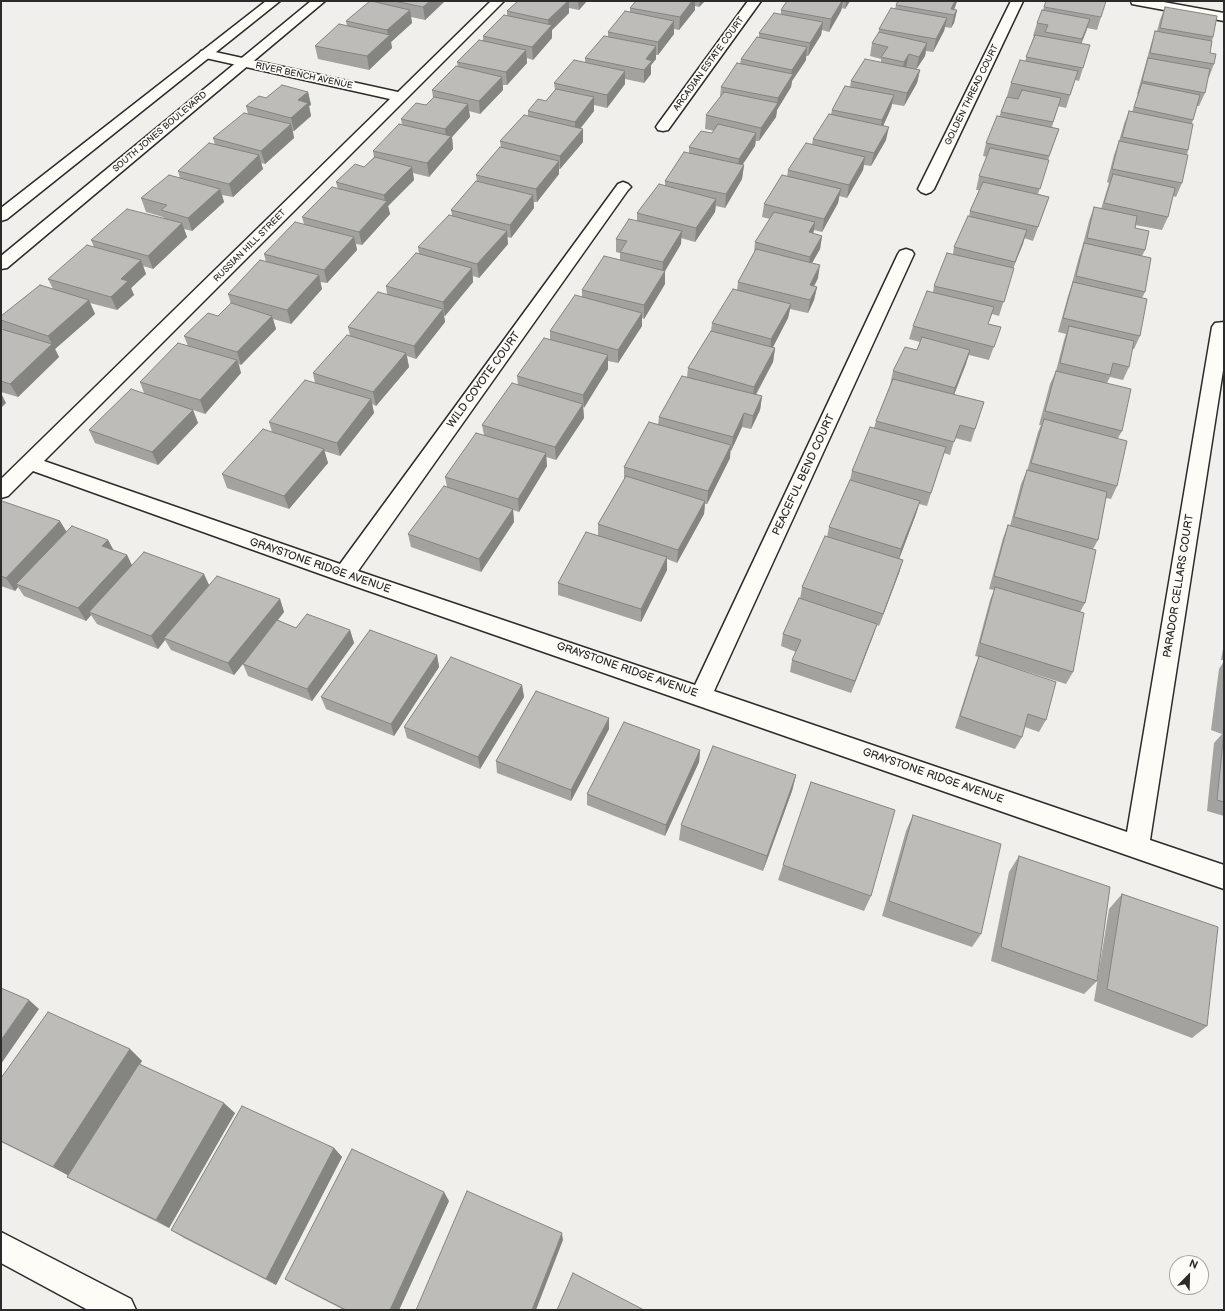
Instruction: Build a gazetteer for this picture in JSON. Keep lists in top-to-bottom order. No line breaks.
{"streets":{"street":["ARCADIAN ESTATE COURT","RIVER BENCH AVENUE","GOLDEN THREAD COURT","SOUTH JONES BOULEVARD","RUSSIAN HILL STREET","WILD COYOTE COURT","PEACEFUL BEND COURT","GRAYSTONE RIDGE AVENUE","PARADOR CELLARS COURT"]},"crossings":[["RIVER BENCH AVENUE","SOUTH JONES BOULEVARD"],["RIVER BENCH AVENUE","RUSSIAN HILL STREET"],["RUSSIAN HILL STREET","GRAYSTONE RIDGE AVENUE"],["WILD COYOTE COURT","GRAYSTONE RIDGE AVENUE"],["PEACEFUL BEND COURT","GRAYSTONE RIDGE AVENUE"],["GRAYSTONE RIDGE AVENUE","PARADOR CELLARS COURT"]],"north":"top right"}
